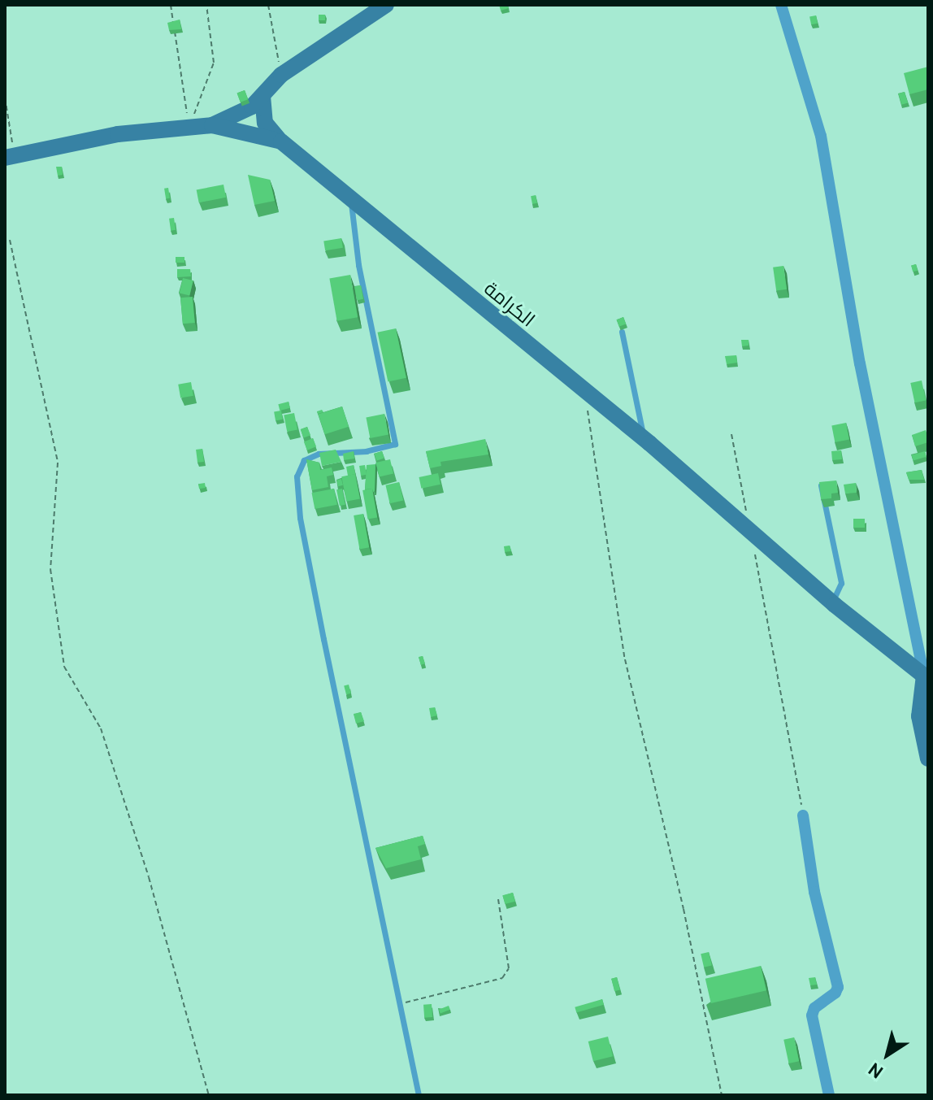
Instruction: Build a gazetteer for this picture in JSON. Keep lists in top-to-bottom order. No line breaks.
{"streets":{"main road":["الكرامة"]},"north":"bottom left"}
